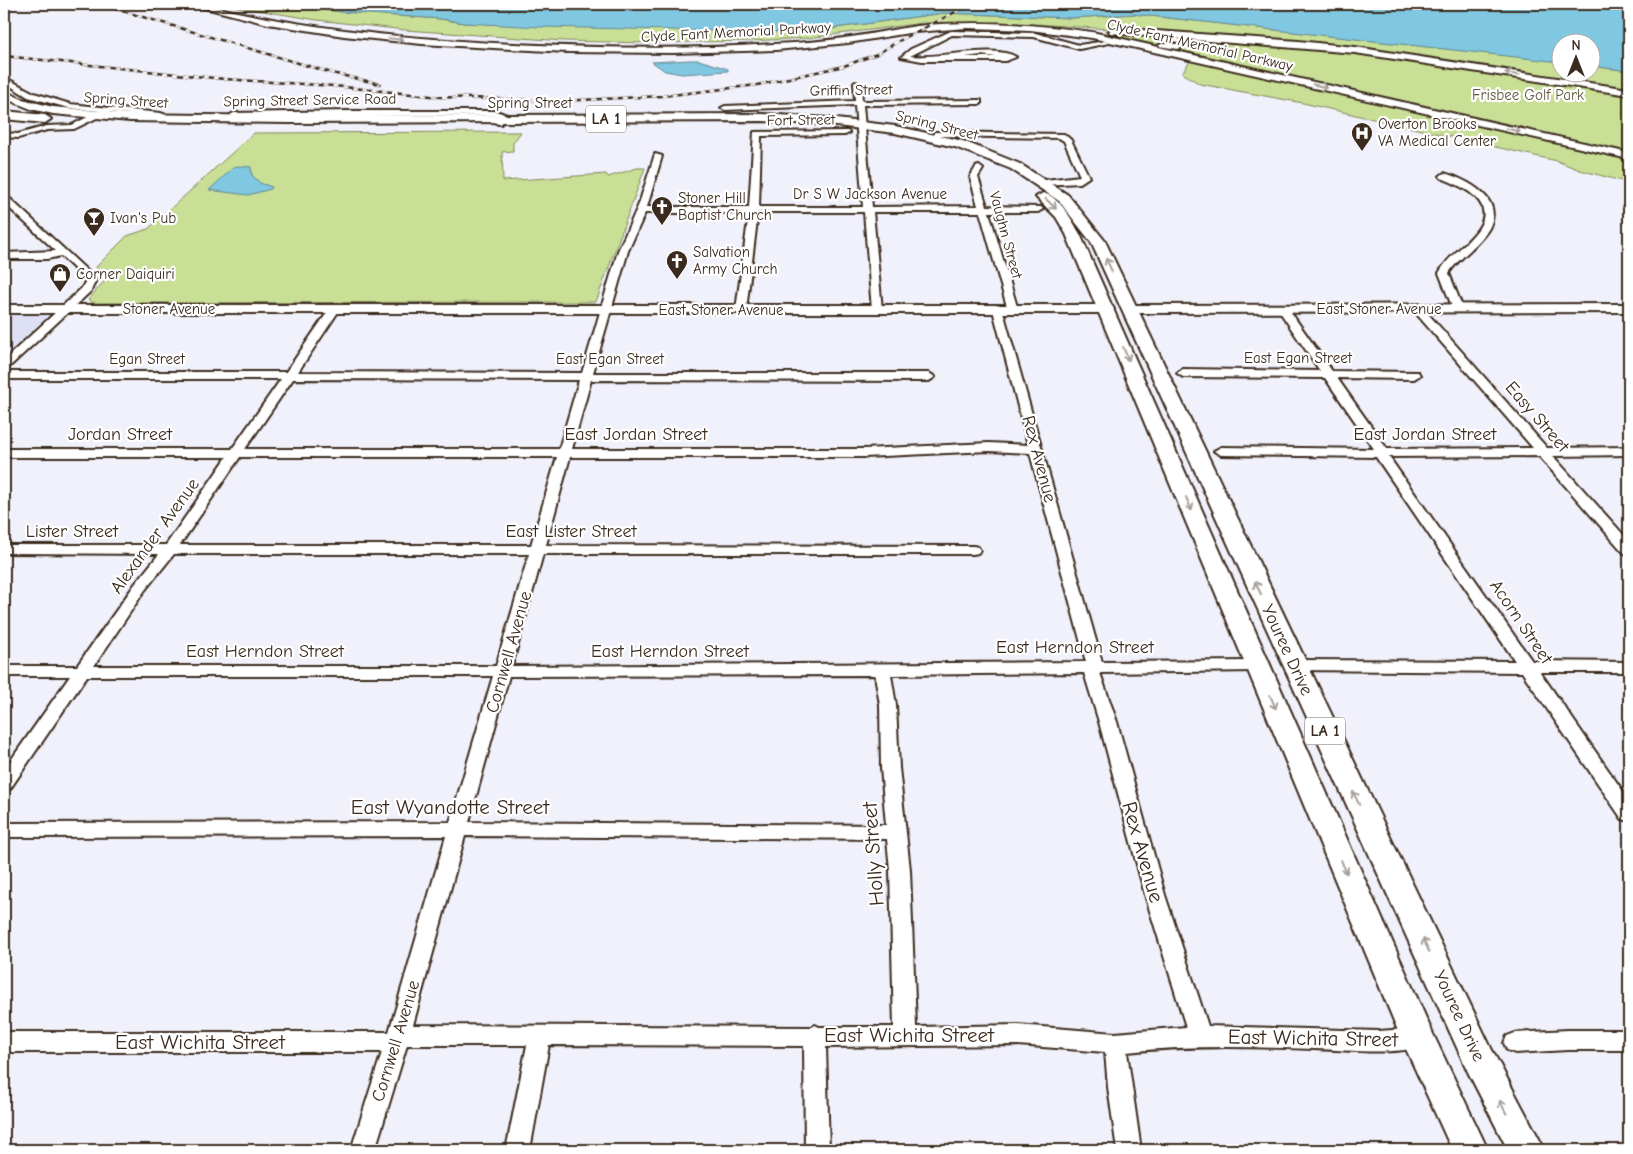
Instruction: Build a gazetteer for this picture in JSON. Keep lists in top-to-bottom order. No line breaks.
{"streets":{"main road":["Clyde Fant Memorial Parkway","Spring Street","LA 1","Stoner Avenue","East Stoner Avenue","Youree Drive"],"street":["Griffin Street","Spring Street Service Road","Fort Street","Dr S W Jackson Avenue","Vaughn Street","East Egan Street","Egan Street","Easy Street","Jordan Street","East Jordan Street","Rex Avenue","Lister Street","East Lister Street","Alexander Avenue","Acorn Street","East Herndon Street","Cornwell Avenue","East Wyandotte Street","Holly Street","East Wichita Street"]},"crossings":[["Spring Street","Spring Street Service Road"],["Spring Street","East Stoner Avenue"],["Spring Street","Youree Drive"],["Fort Street","Dr S W Jackson Avenue"],["Dr S W Jackson Avenue","Vaughn Street"],["Dr S W Jackson Avenue","Cornwell Avenue"],["Vaughn Street","East Stoner Avenue"],["Vaughn Street","Rex Avenue"],["Stoner Avenue","East Stoner Avenue"],["Stoner Avenue","Alexander Avenue"],["East Stoner Avenue","Easy Street"],["East Stoner Avenue","Rex Avenue"],["East Stoner Avenue","Alexander Avenue"],["East Stoner Avenue","Acorn Street"],["East Stoner Avenue","Youree Drive"],["East Stoner Avenue","Cornwell Avenue"],["East Egan Street","Egan Street"],["East Egan Street","Alexander Avenue"],["East Egan Street","Acorn Street"],["East Egan Street","Cornwell Avenue"],["Egan Street","Alexander Avenue"],["Easy Street","East Jordan Street"],["Jordan Street","East Jordan Street"],["Jordan Street","Alexander Avenue"],["East Jordan Street","Rex Avenue"],["East Jordan Street","Alexander Avenue"],["East Jordan Street","Acorn Street"],["East Jordan Street","Cornwell Avenue"],["Rex Avenue","East Herndon Street"],["Rex Avenue","East Wichita Street"],["Lister Street","East Lister Street"],["Lister Street","Alexander Avenue"],["East Lister Street","Alexander Avenue"],["East Lister Street","Cornwell Avenue"],["Alexander Avenue","East Herndon Street"],["East Herndon Street","Youree Drive"],["East Herndon Street","Cornwell Avenue"],["East Herndon Street","Holly Street"],["Youree Drive","East Wichita Street"],["Cornwell Avenue","East Wyandotte Street"],["Cornwell Avenue","East Wichita Street"],["East Wyandotte Street","Holly Street"],["Holly Street","East Wichita Street"]],"parks":["Frisbee Golf Park"],"places":{"hospital":["Overton Brooks VA Medical Center"],"church":["Stoner Hill Baptist Church","Salvation Army Church"],"bar":["Ivan's Pub"],"shop":["Corner Daiquiri"]},"north":"top"}
